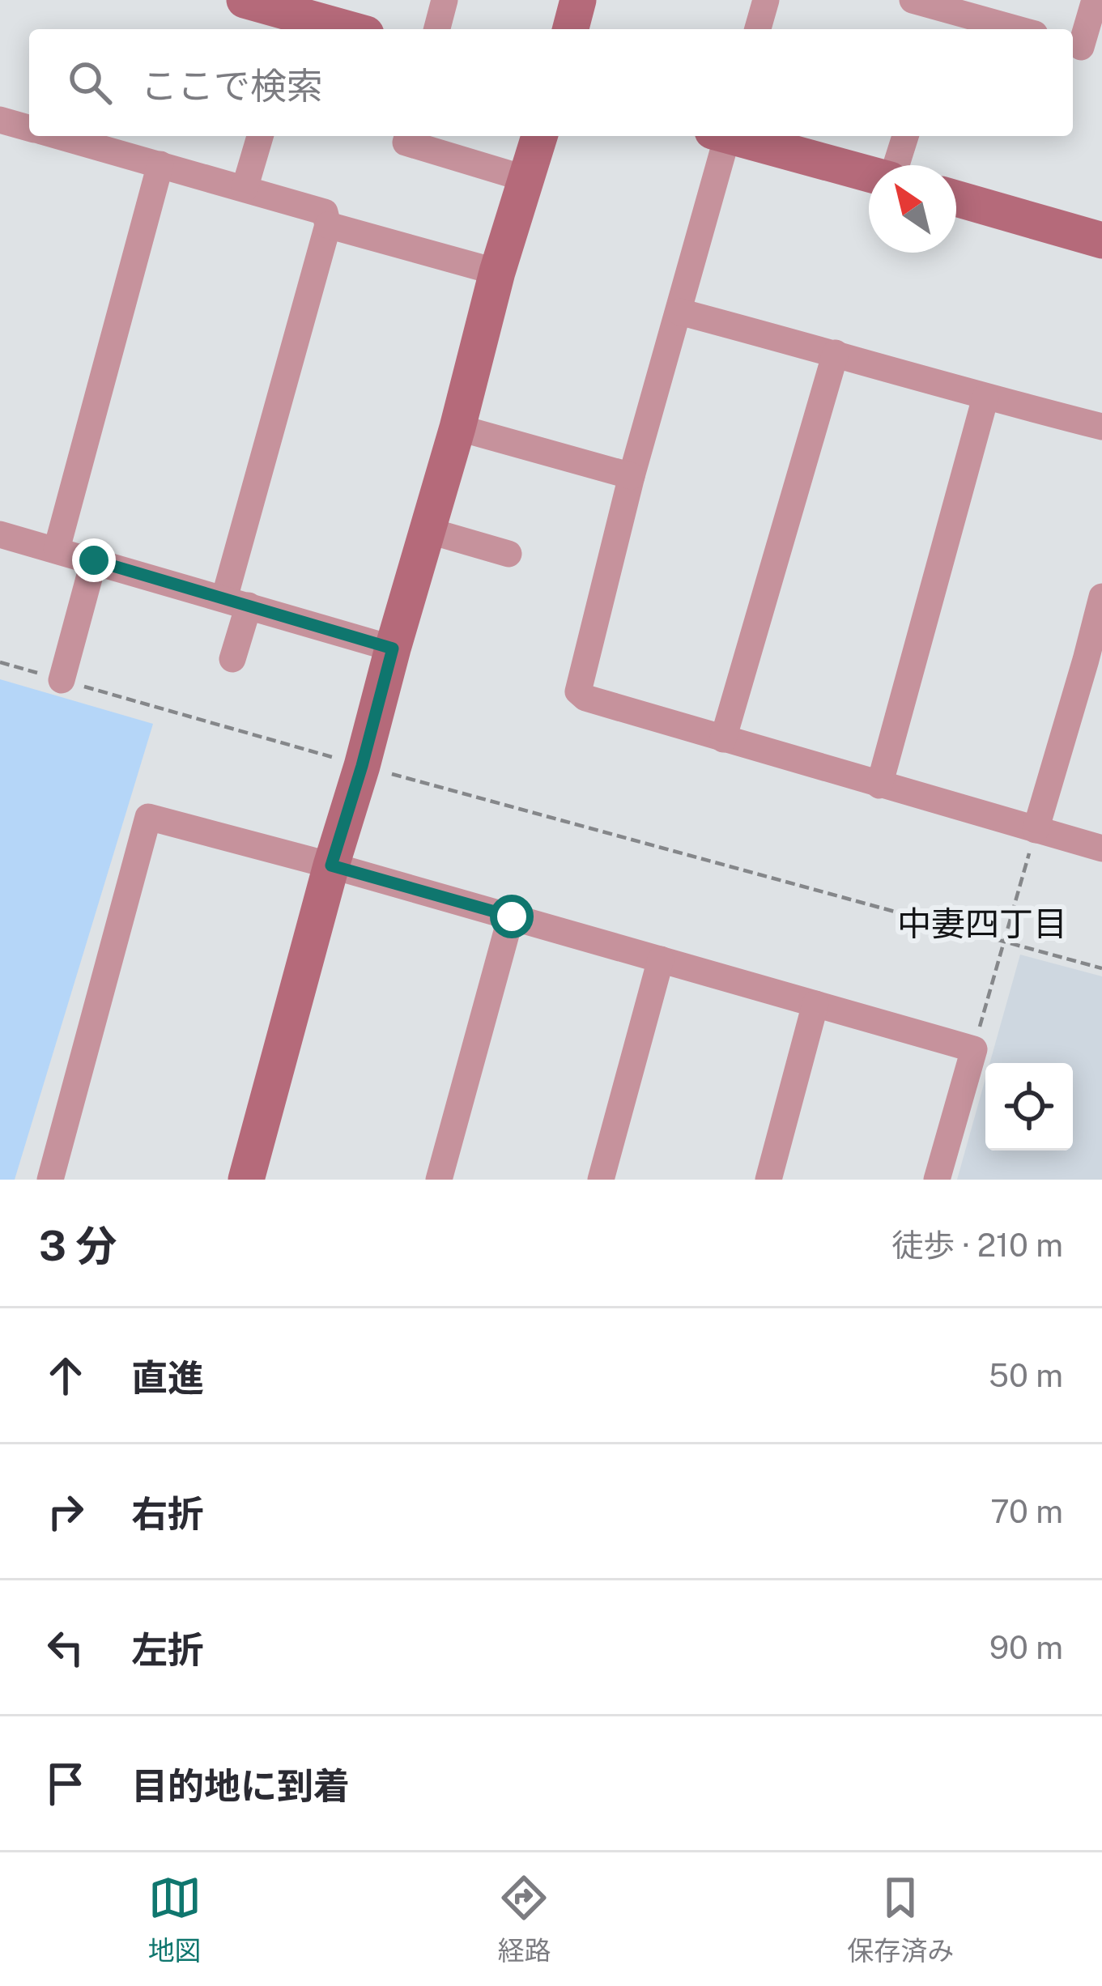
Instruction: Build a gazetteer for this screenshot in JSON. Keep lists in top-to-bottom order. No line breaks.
{"districts":["中妻四丁目"],"north":"top left","page":{"search":"ここで検索","heading":["3 分","徒歩 · 210 m"],"list":[["直進","50 m"],["右折","70 m"],["左折","90 m"],"目的地に到着"],"nav":["地図","経路","保存済み"]}}
